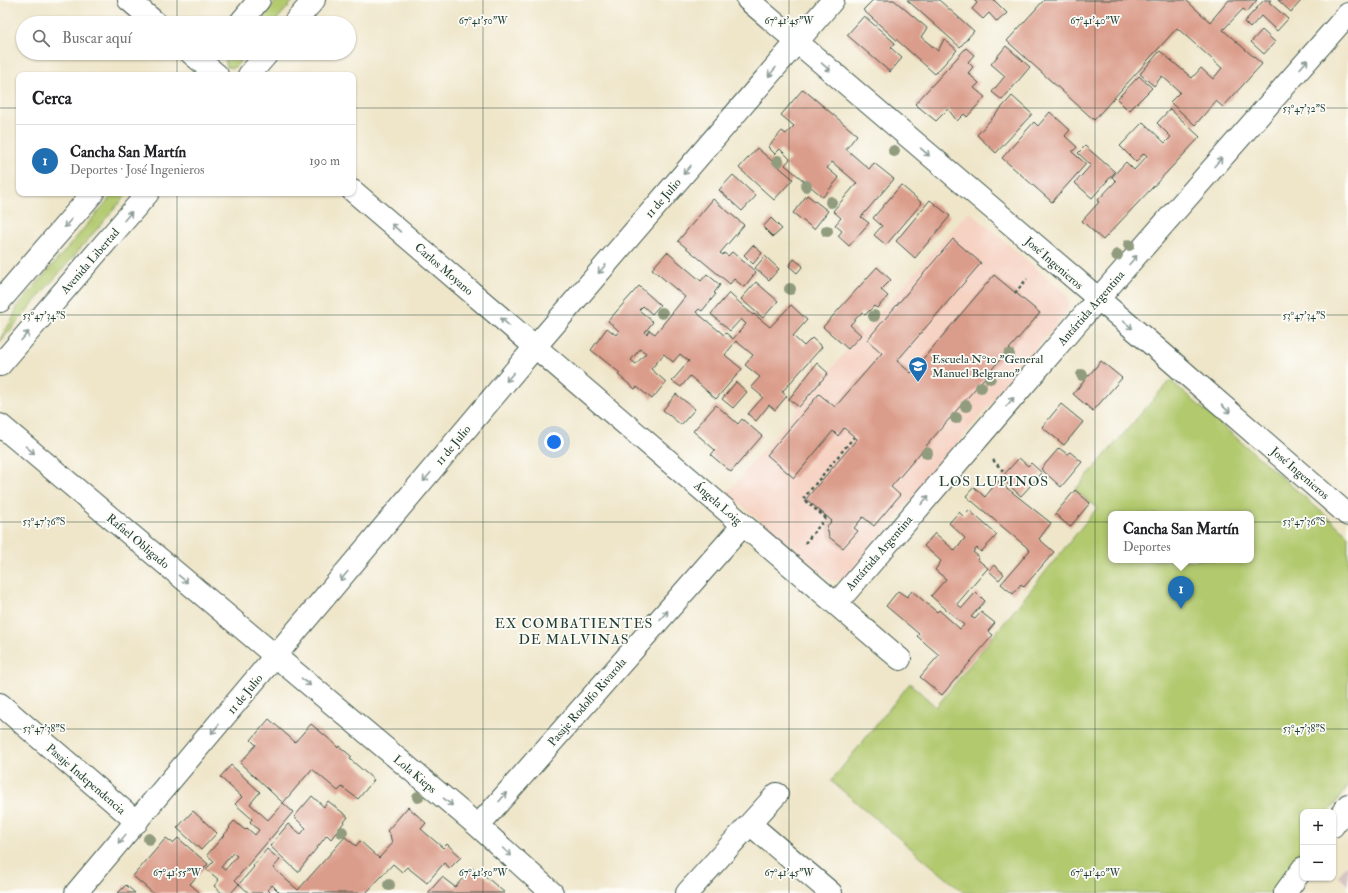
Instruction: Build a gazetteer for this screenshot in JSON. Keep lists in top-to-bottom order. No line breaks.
{"streets":{"street":["11 de Julio","Avenida Libertad","José Ingenieros","Carlos Moyano","Antártida Argentina","Ángela Loig","Rafael Obligado","Pasaje Rodolfo Rivarola","Lola Kieps","Pasaje Independencia"]},"crossings":[["11 de Julio","José Ingenieros"],["11 de Julio","Carlos Moyano"],["11 de Julio","Ángela Loig"],["11 de Julio","Rafael Obligado"],["11 de Julio","Lola Kieps"],["11 de Julio","Pasaje Independencia"],["José Ingenieros","Antártida Argentina"],["Carlos Moyano","Ángela Loig"],["Antártida Argentina","Ángela Loig"],["Ángela Loig","Pasaje Rodolfo Rivarola"],["Rafael Obligado","Lola Kieps"],["Pasaje Rodolfo Rivarola","Lola Kieps"]],"one_way":["11 de Julio","José Ingenieros","Carlos Moyano","Antártida Argentina","Rafael Obligado","Pasaje Rodolfo Rivarola","Lola Kieps"],"districts":["LOS LUPINOS","EX COMBATIENTES DE MALVINAS"],"places":{"school or university":["Escuela N°10 \"General Manuel Belgrano\""]},"page":{"search":"Buscar aquí","heading":"Cerca","list":[{"mark":"1","name":"Cancha San Martín","note":"Deportes · José Ingenieros","value":"190 m"}],"popup":["Cancha San Martín","Deportes"],"pins":"1","map_buttons":["+","−"]},"coordinates":["67°41'50\"W","67°41'45\"W","67°41'40\"W","53°47'32\"S","53°47'34\"S","53°47'36\"S","53°47'38\"S","67°41'55\"W"]}
